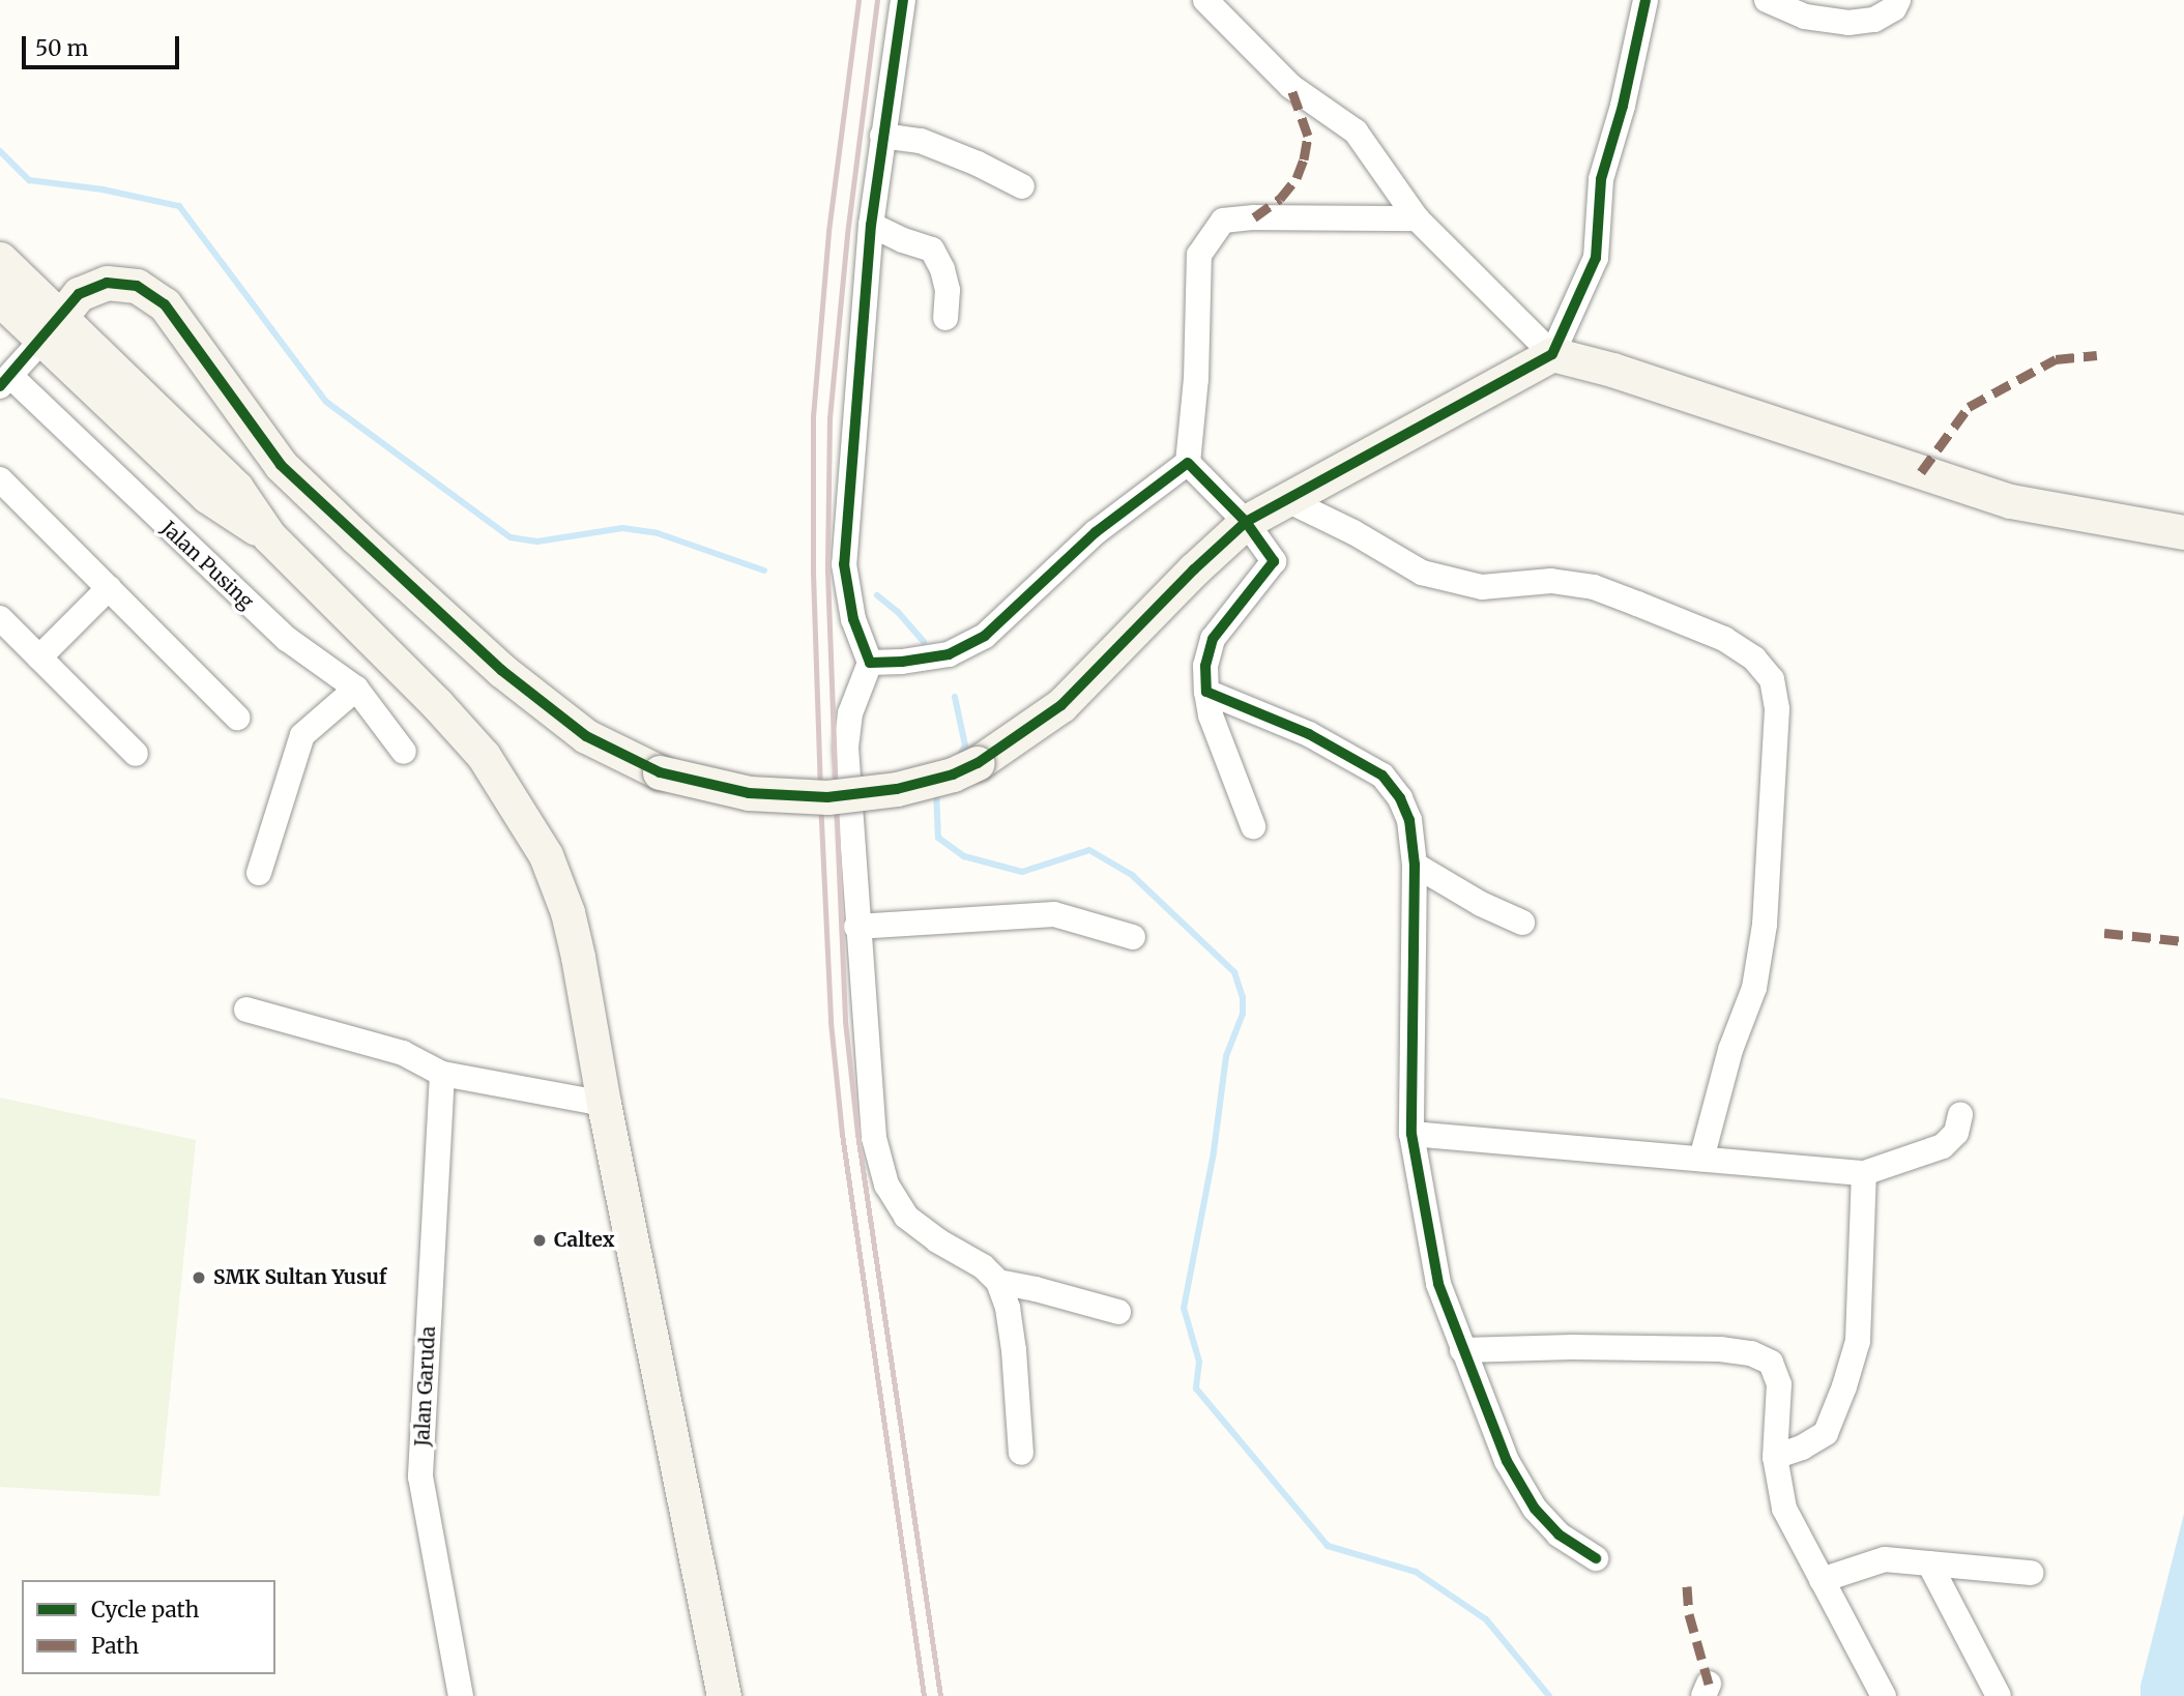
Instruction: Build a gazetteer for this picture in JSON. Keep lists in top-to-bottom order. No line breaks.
{"streets":{"street":["Jalan Pusing","Jalan Garuda"]},"places":["Caltex","SMK Sultan Yusuf"],"legend":["Cycle path","Path"],"scale_bar":"50 m"}
